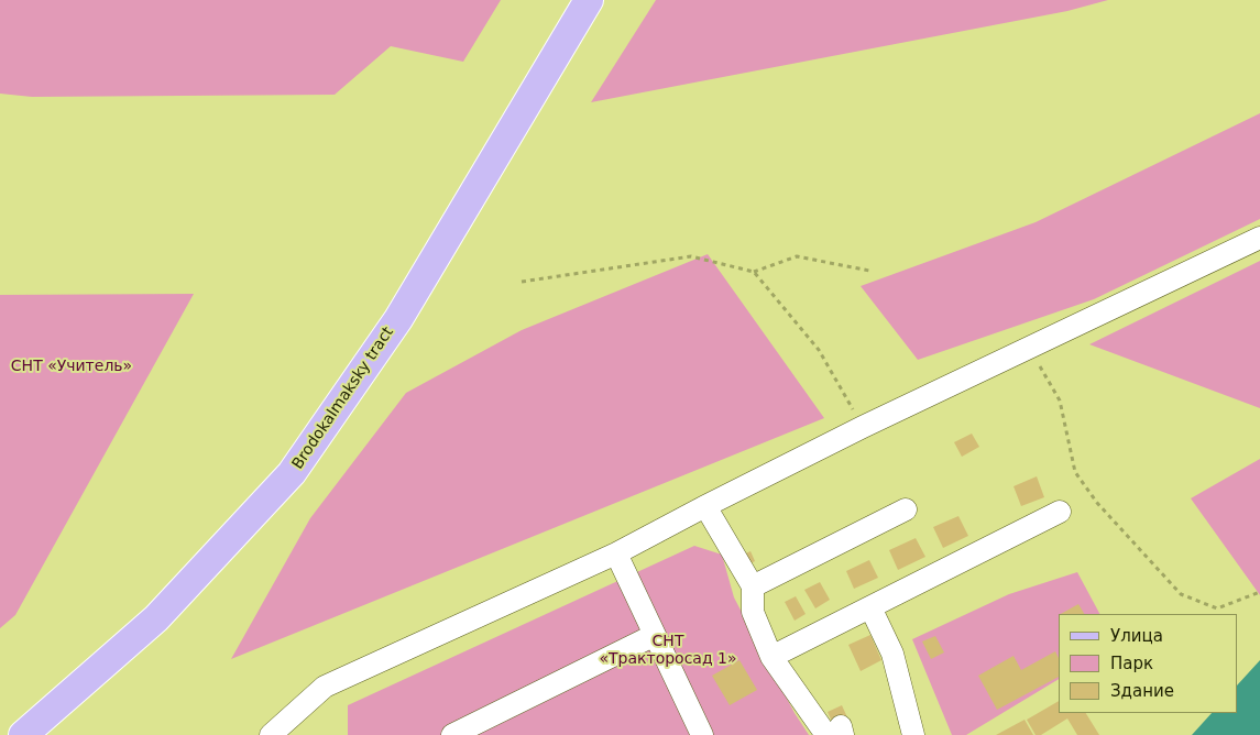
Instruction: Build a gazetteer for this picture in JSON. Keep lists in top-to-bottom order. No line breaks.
{"streets":{"main road":["Brodokalmaksky tract"]},"parks":["СНТ «Учитель»","СНТ «Тракторосад 1»"],"legend":["Улица","Парк","Здание"]}
